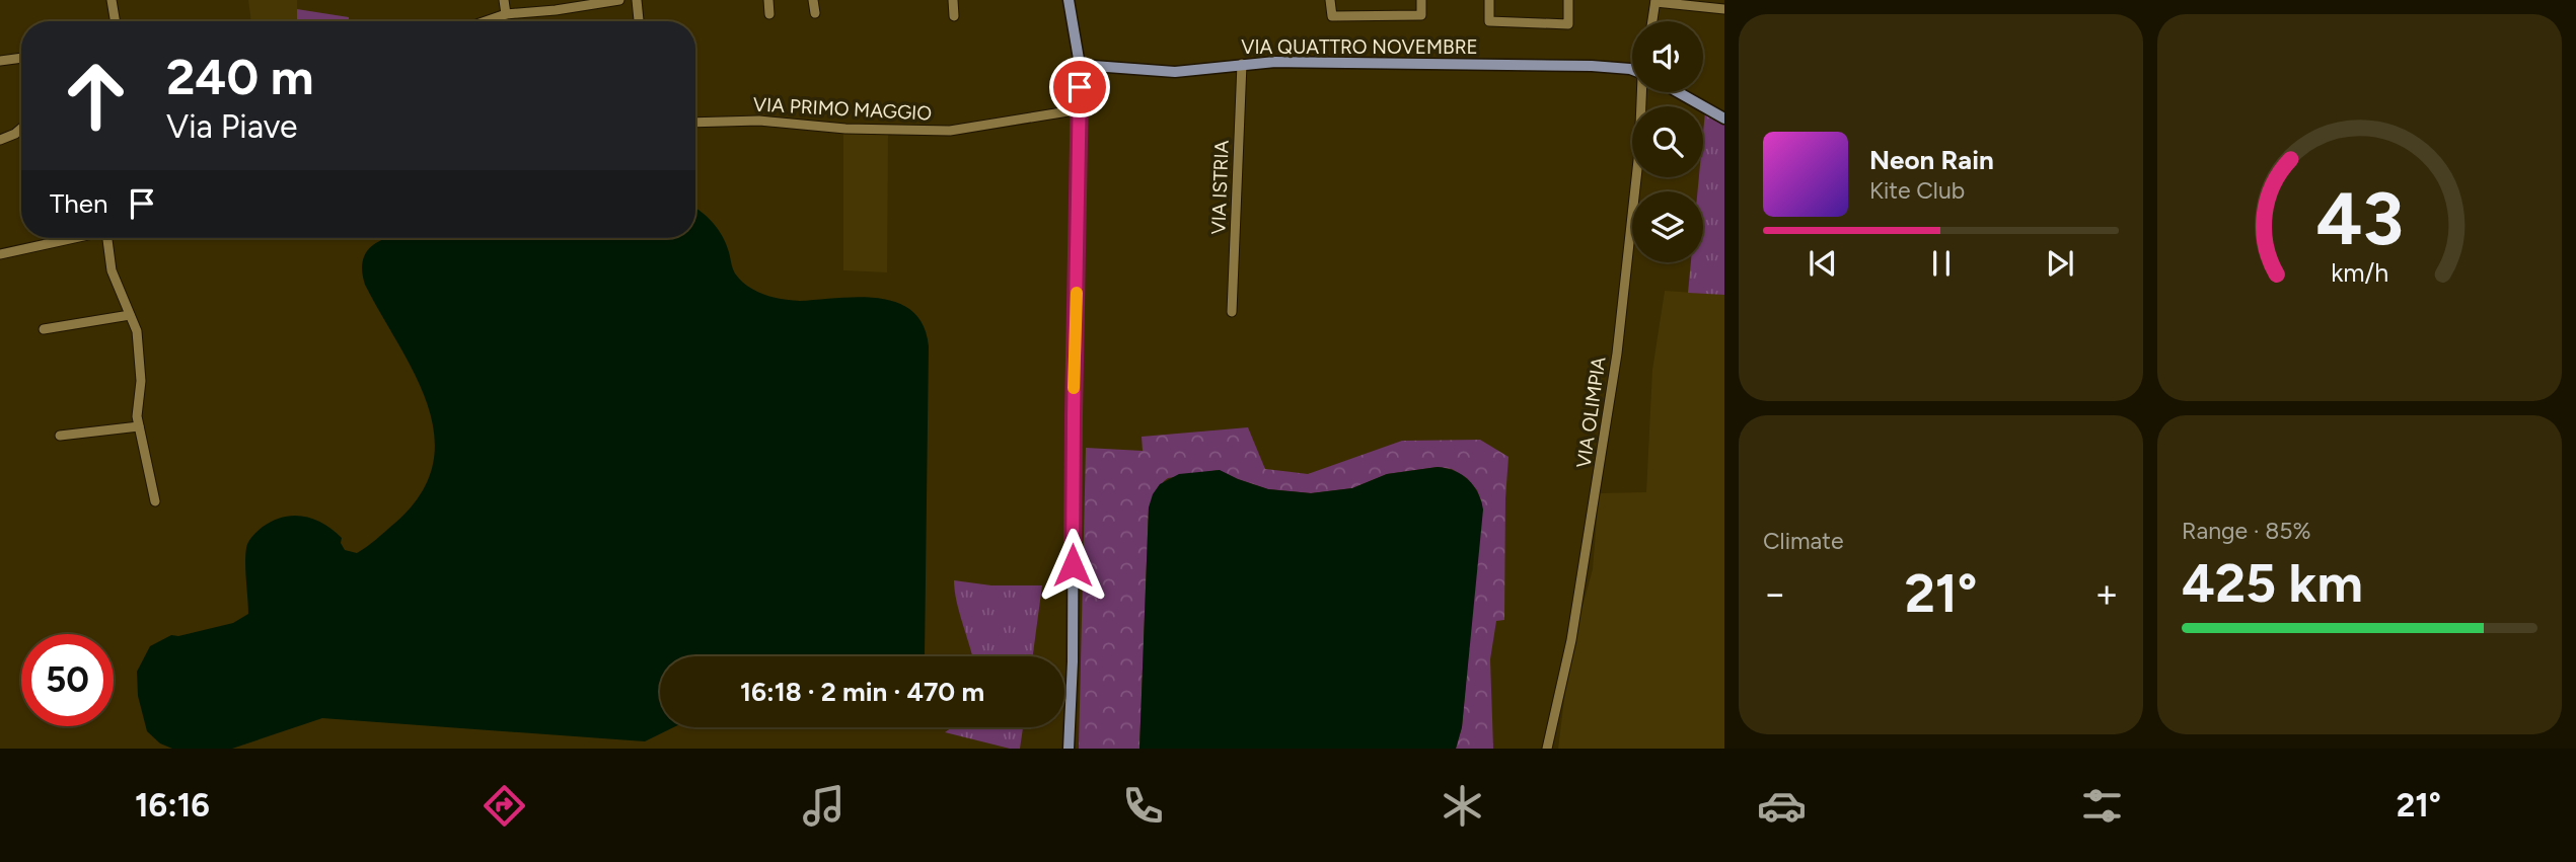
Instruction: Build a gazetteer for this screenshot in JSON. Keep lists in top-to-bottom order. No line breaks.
{"streets":{"main road":["VIA QUATTRO NOVEMBRE"],"street":["VIA PRIMO MAGGIO","VIA ISTRIA","VIA OLIMPIA"]},"crossings":[["VIA QUATTRO NOVEMBRE","VIA ISTRIA"]],"page":{"turn":["240 m","Via Piave"],"song":["Neon Rain","Kite Club"],"then":"Then","tile":["Climate",["Range · 85%","425 km"]],"heat":["−","21°","+"],"limit":"50","trip":"16:18 · 2 min · 470 m","tabs":["16:16","21°"],"gauge":["43","km/h"]}}
